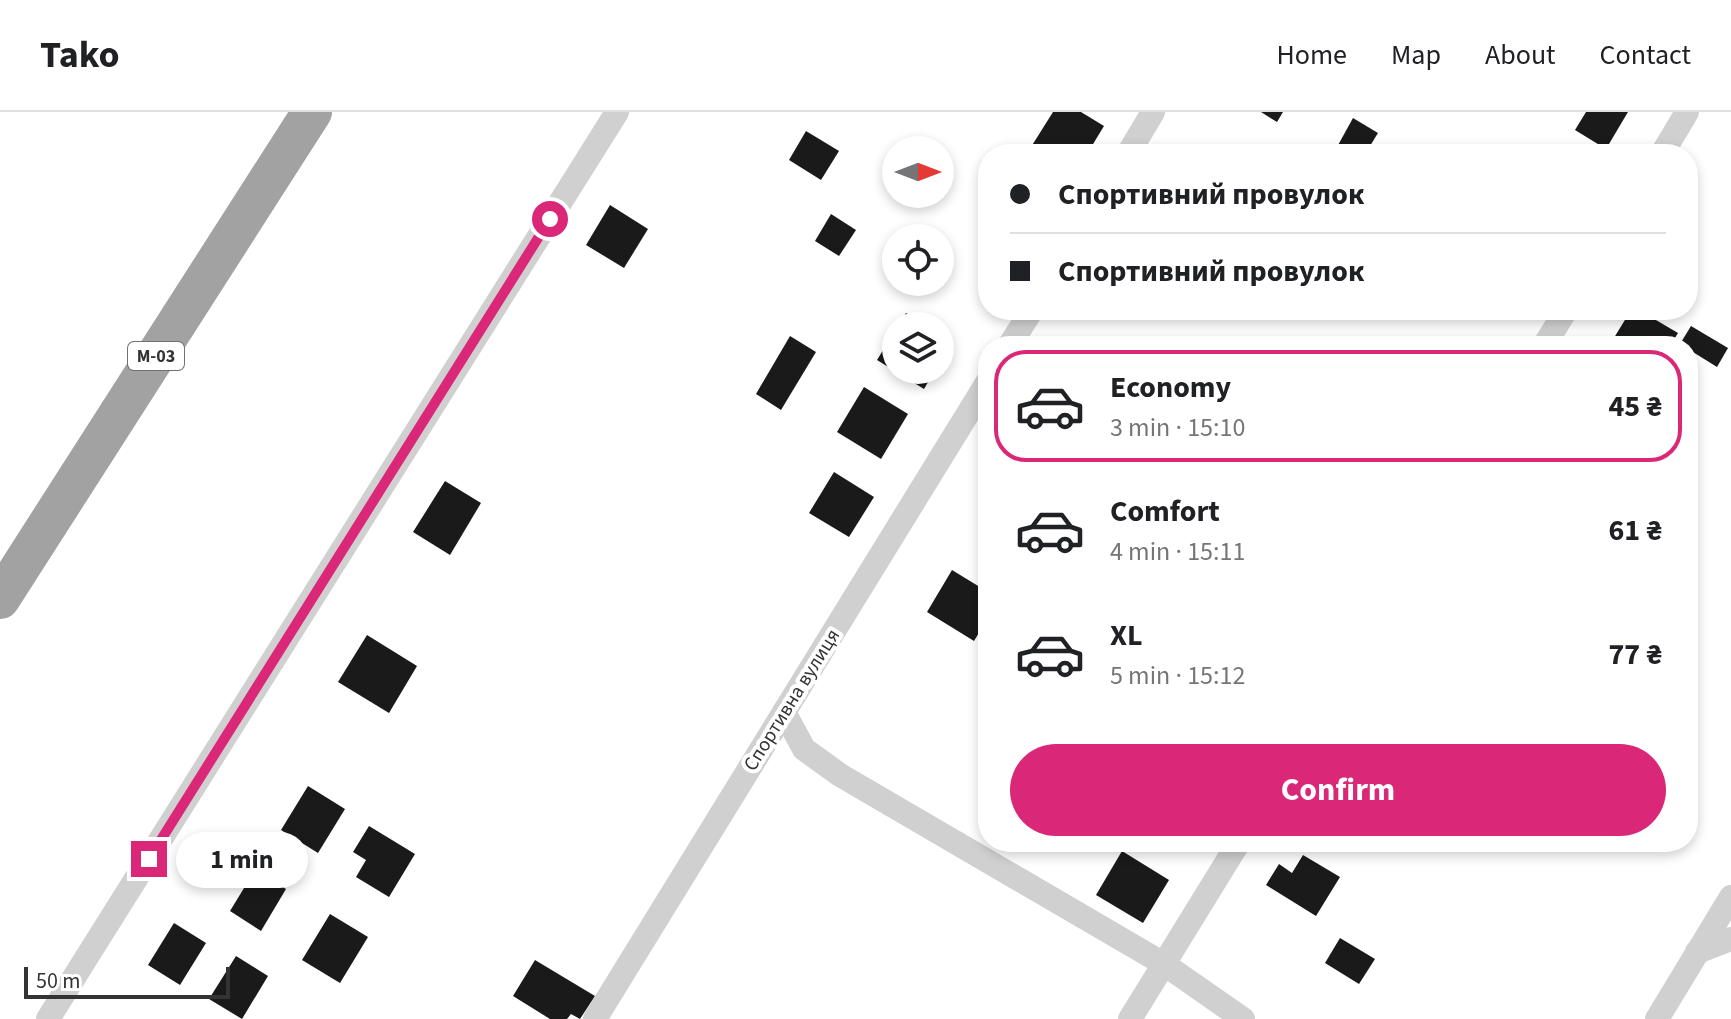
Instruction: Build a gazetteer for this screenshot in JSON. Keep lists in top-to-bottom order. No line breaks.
{"streets":{"highway":["М-03"],"street":["Спортивна вулиця"]},"scale_bar":"50 m","north":"right","page":{"header":"Tako","nav":["Home","Map","About","Contact"],"banner":["Спортивний провулок","Спортивний провулок"],"list":[{"name":"Economy","note":"3 min · 15:10","value":"45 ₴"},{"name":"Comfort","note":"4 min · 15:11","value":"61 ₴"},{"name":"XL","note":"5 min · 15:12","value":"77 ₴"}],"buttons":"Confirm","bubble":"1 min","scale":"50 m"}}
